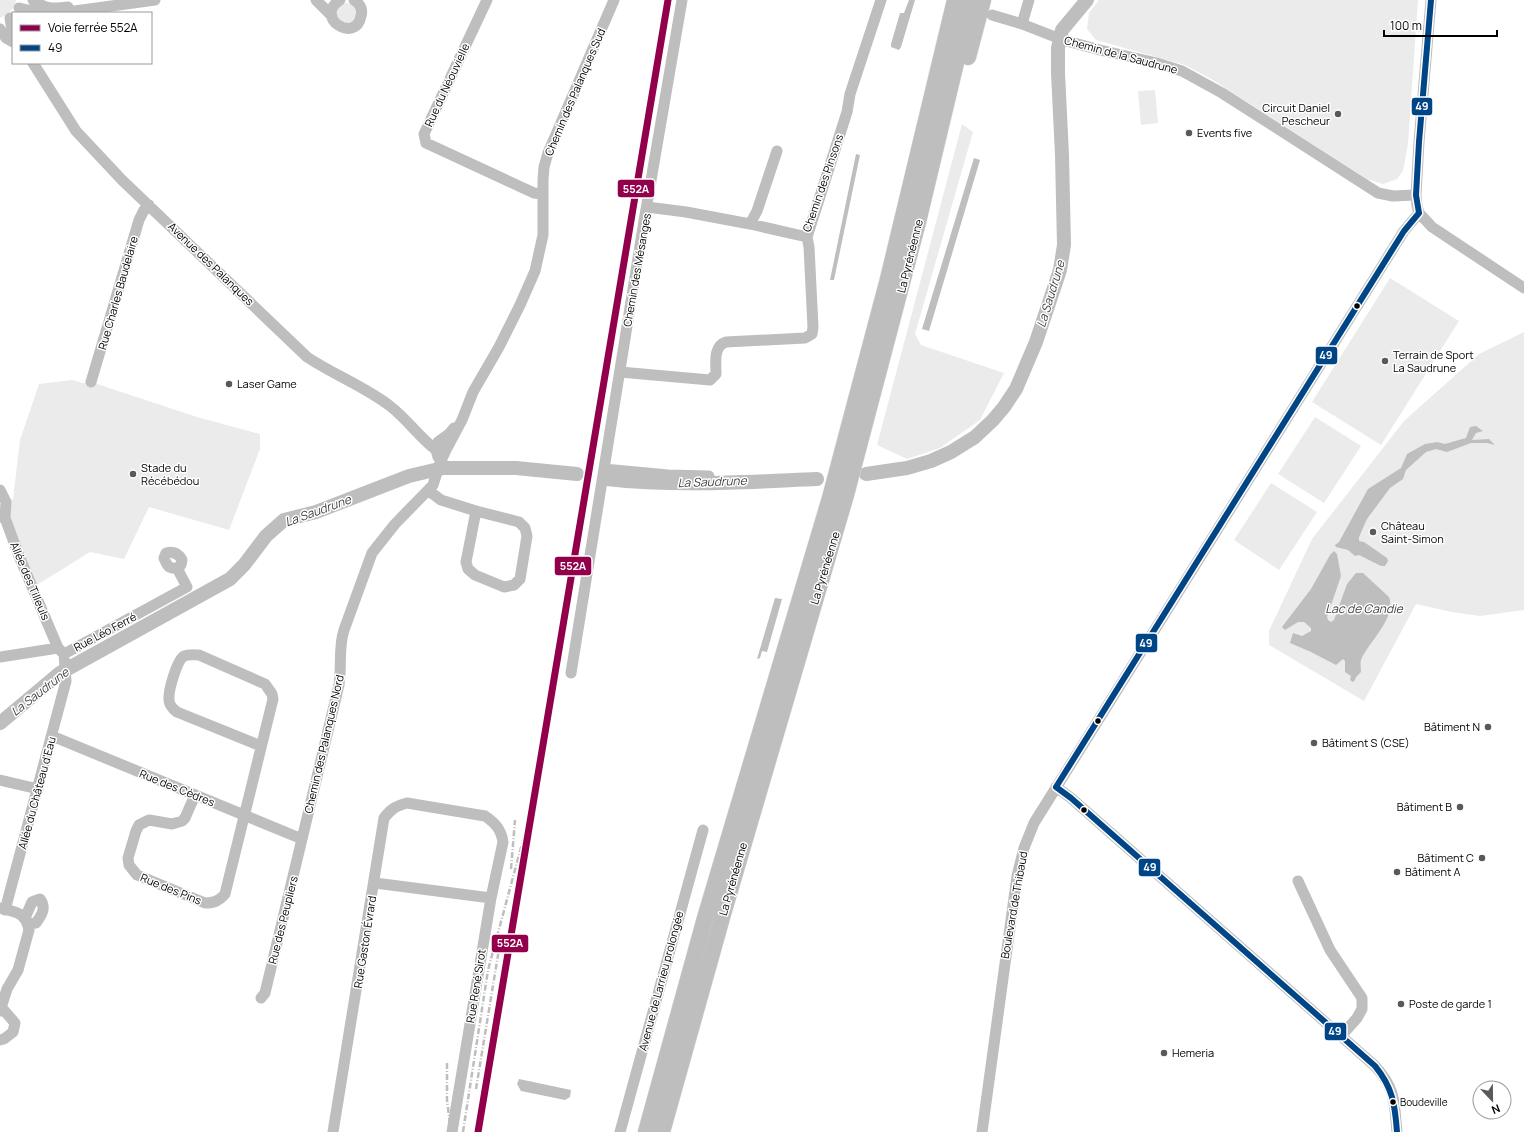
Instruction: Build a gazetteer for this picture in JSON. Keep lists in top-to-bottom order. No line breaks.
{"streets":{"highway":["La Pyrénéenne"],"street":["Chemin de la Saudrune","Rue du Néouvielle","Chemin des Palanques Sud","Chemin des Pinsons","Avenue des Palanques","Chemin des Mésanges","Rue Charles Baudelaire","Allée des Tilleuls","Rue Léo Ferré","Chemin des Palanques Nord","Rue des Cèdres","Allée du Château d'Eau","Rue des Pins","Boulevard de Thibaud","Rue des Peupliers","Rue Gaston Évrard","Avenue de Larrieu prolongée","Rue René Sirot"]},"crossings":[["Rue du Néouvielle","Chemin des Palanques Sud"],["Chemin des Palanques Sud","Avenue des Palanques"],["Chemin des Palanques Sud","Chemin des Palanques Nord"],["Chemin des Pinsons","Chemin des Mésanges"],["Avenue des Palanques","Rue Charles Baudelaire"],["Avenue des Palanques","Chemin des Palanques Nord"],["Allée des Tilleuls","Rue Léo Ferré"],["Allée des Tilleuls","Allée du Château d'Eau"],["Chemin des Palanques Nord","Rue des Cèdres"],["Chemin des Palanques Nord","Rue des Peupliers"],["Rue des Cèdres","Allée du Château d'Eau"],["Rue des Cèdres","Rue des Pins"],["Rue des Cèdres","Rue des Peupliers"],["Rue Gaston Évrard","Rue René Sirot"]],"water":["La Saudrune","Lac de Candie"],"places":["Circuit Daniel Pescheur","Events five","Terrain de Sport La Saudrune","Laser Game","Stade du Récébédou","Château Saint-Simon","Bâtiment N","Bâtiment S (CSE)","Bâtiment B","Bâtiment C","Bâtiment A","Poste de garde 1","Hemeria","Boudeville"],"lines":["rail line 552A","transit line 49"],"legend":["Voie ferrée 552A","49"],"scale_bar":"100 m","north":"bottom"}
